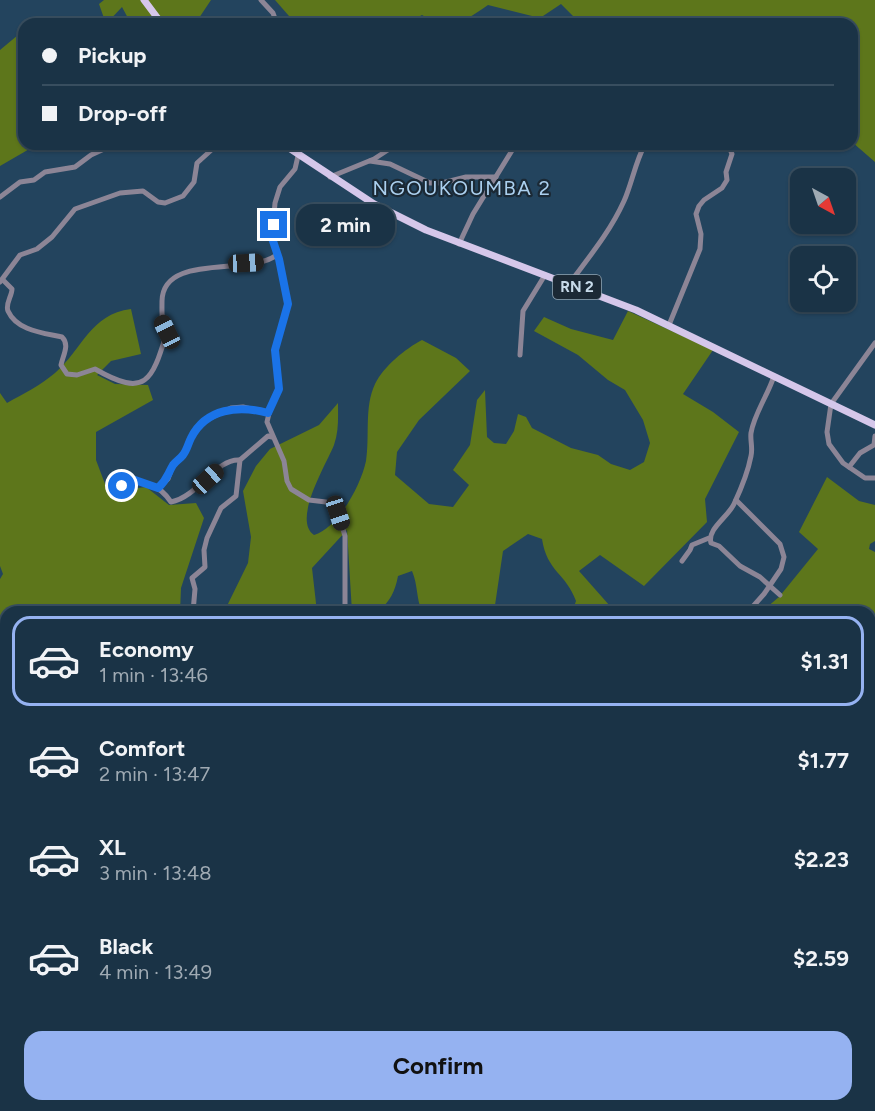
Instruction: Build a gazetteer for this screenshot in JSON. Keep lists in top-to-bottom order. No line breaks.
{"streets":{"main road":["RN 2"]},"districts":["NGOUKOUMBA 2"],"north":"bottom right","page":{"banner":["Pickup","Drop-off"],"bubble":"2 min","list":[{"name":"Economy","note":"1 min · 13:46","value":"$1.31"},{"name":"Comfort","note":"2 min · 13:47","value":"$1.77"},{"name":"XL","note":"3 min · 13:48","value":"$2.23"},{"name":"Black","note":"4 min · 13:49","value":"$2.59"}],"buttons":"Confirm"}}
